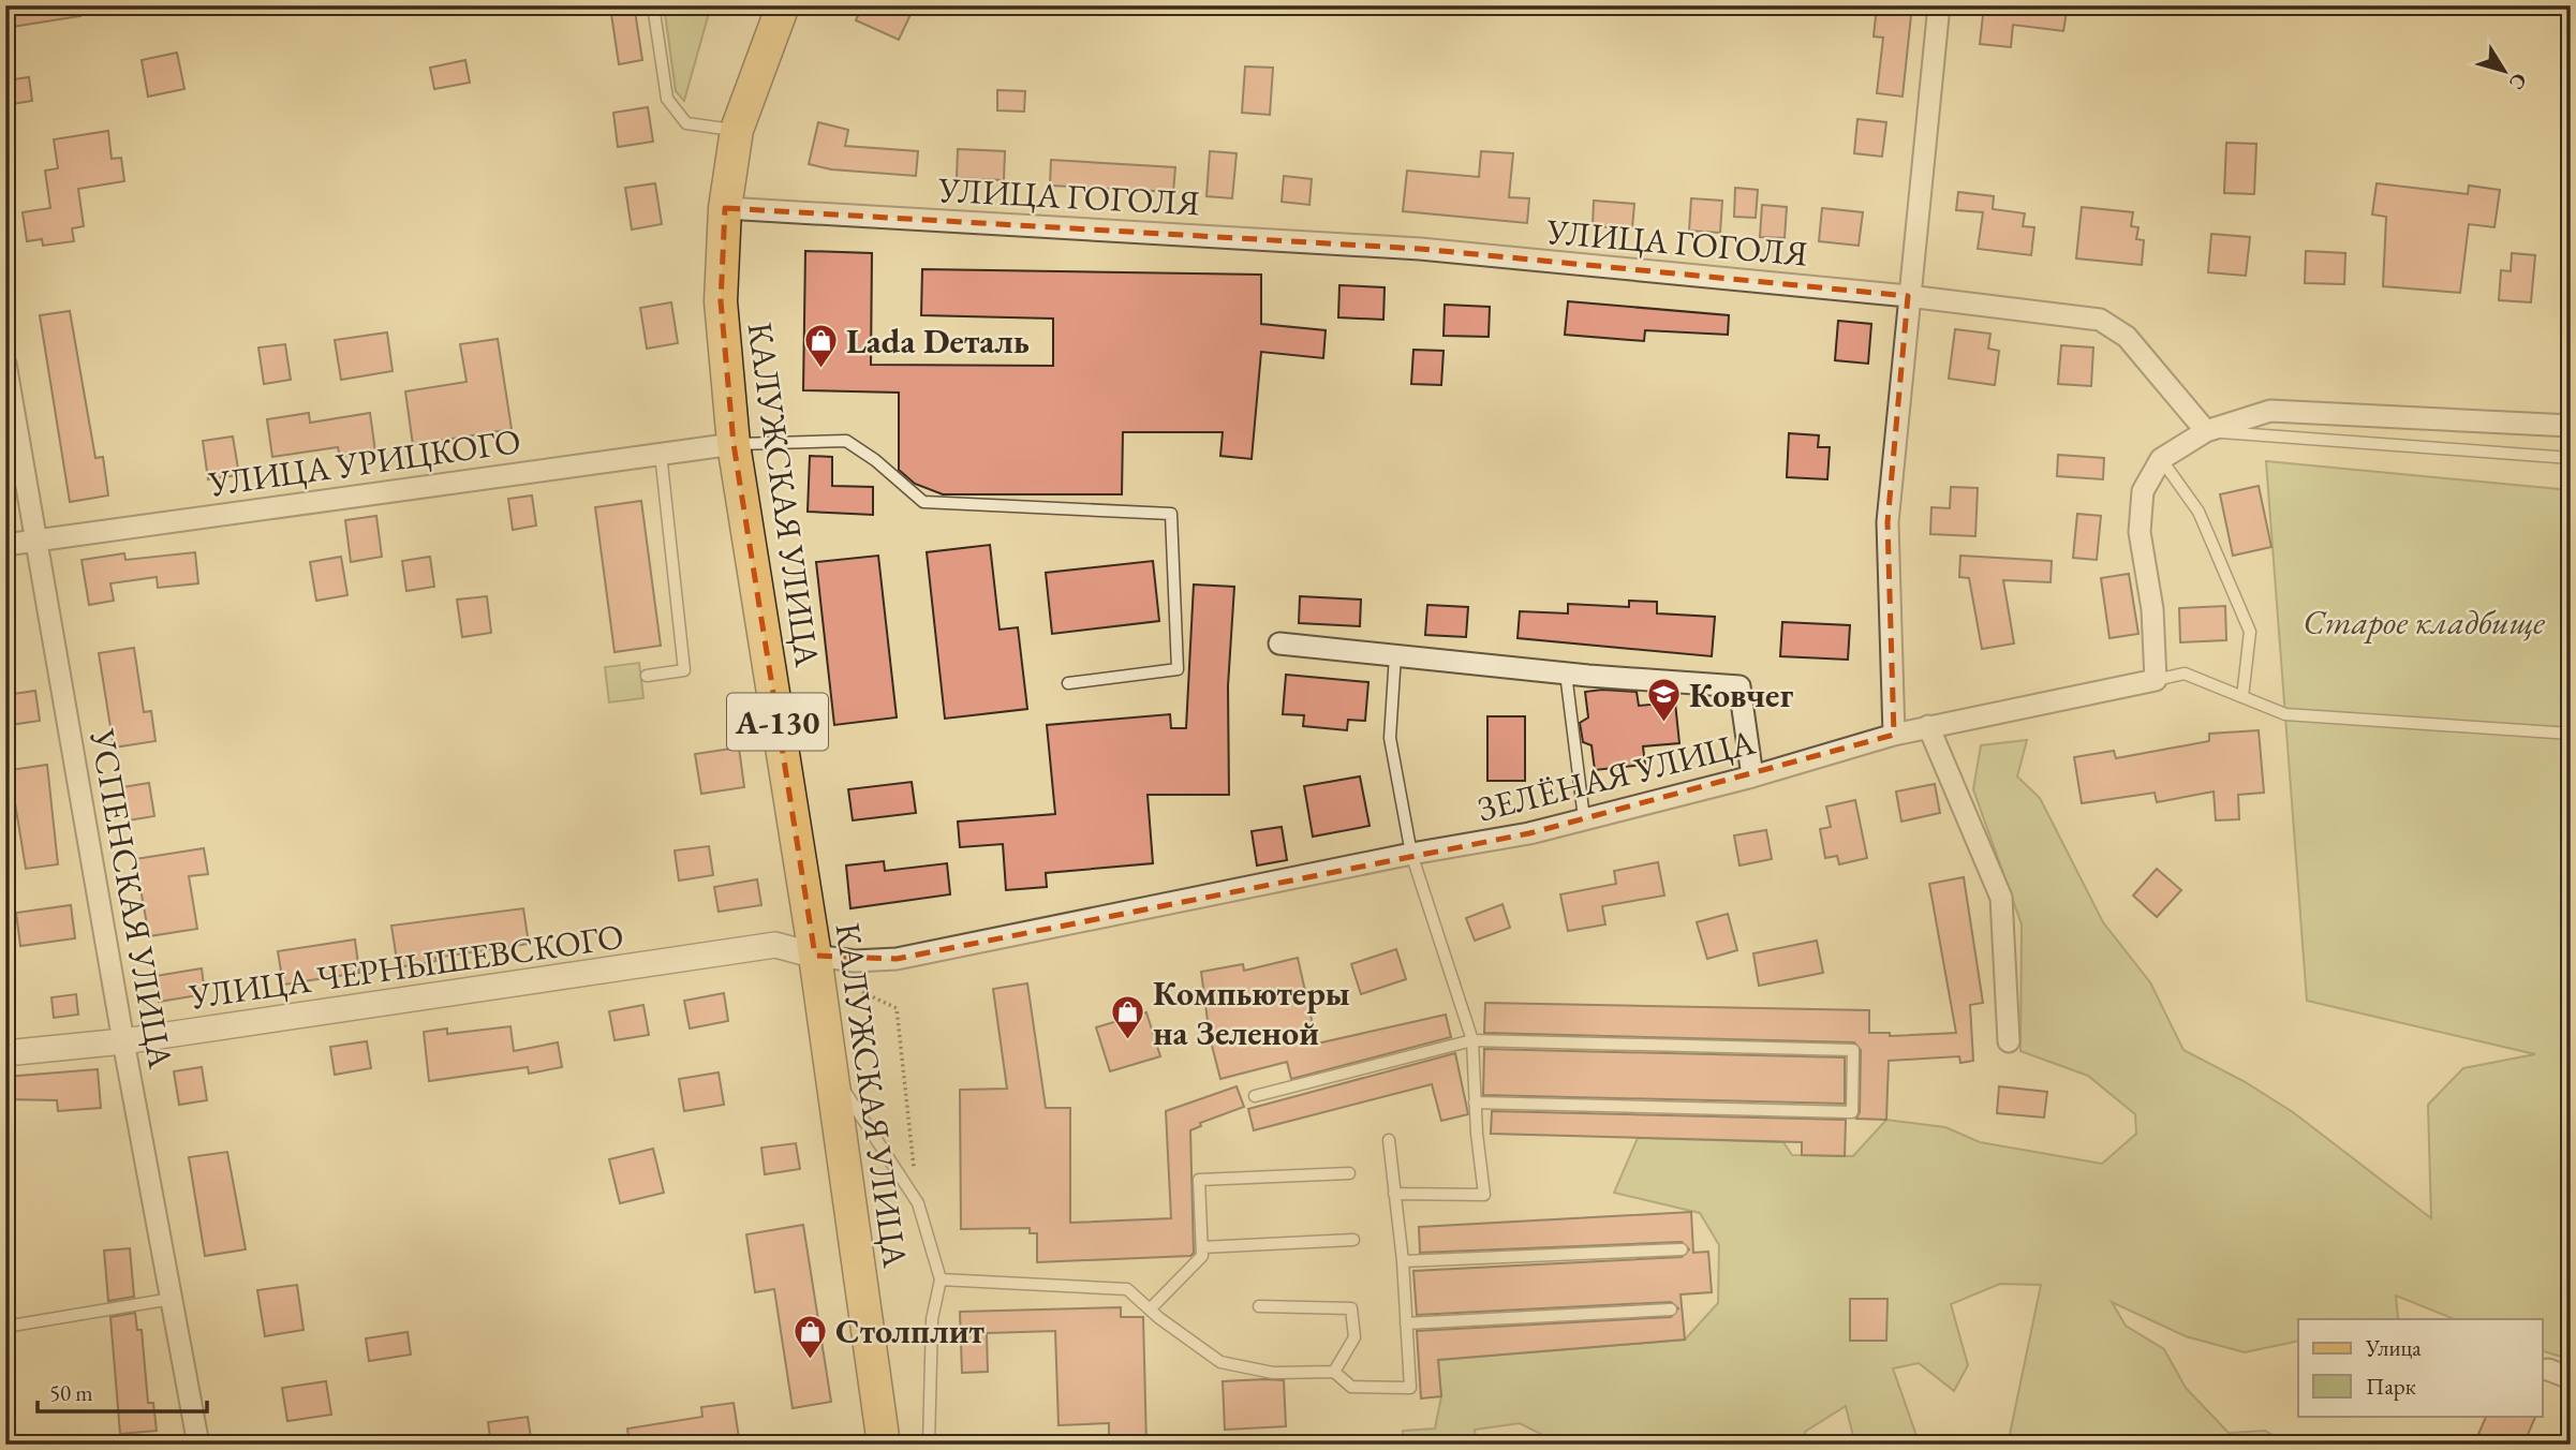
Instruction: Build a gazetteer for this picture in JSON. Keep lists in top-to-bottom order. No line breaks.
{"streets":{"main road":["КАЛУЖСКАЯ УЛИЦА","А-130"],"street":["УЛИЦА ГОГОЛЯ","УЛИЦА УРИЦКОГО","ЗЕЛЁНАЯ УЛИЦА","УСПЕНСКАЯ УЛИЦА","УЛИЦА ЧЕРНЫШЕВСКОГО"]},"crossings":[["УЛИЦА ГОГОЛЯ","КАЛУЖСКАЯ УЛИЦА"],["УЛИЦА УРИЦКОГО","КАЛУЖСКАЯ УЛИЦА"],["УЛИЦА УРИЦКОГО","УСПЕНСКАЯ УЛИЦА"],["КАЛУЖСКАЯ УЛИЦА","ЗЕЛЁНАЯ УЛИЦА"],["КАЛУЖСКАЯ УЛИЦА","УЛИЦА ЧЕРНЫШЕВСКОГО"],["ЗЕЛЁНАЯ УЛИЦА","УЛИЦА ЧЕРНЫШЕВСКОГО"],["УСПЕНСКАЯ УЛИЦА","УЛИЦА ЧЕРНЫШЕВСКОГО"]],"parks":["Старое кладбище"],"places":{"shop":["Lada Dеталь","Компьютеры на Зеленой","Столплит"],"school or university":["Ковчег"]},"legend":["Улица","Парк"],"scale_bar":"50 m","north":"bottom right"}
